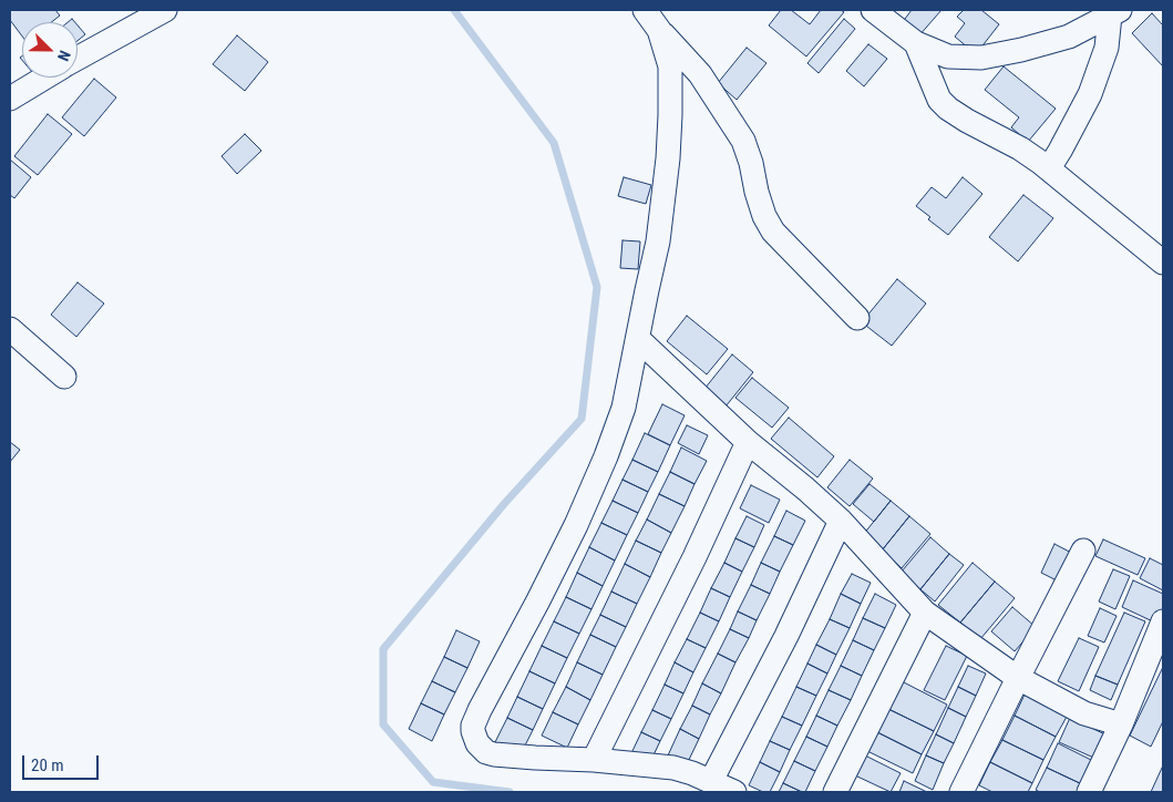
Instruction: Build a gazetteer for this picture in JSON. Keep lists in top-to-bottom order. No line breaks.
{"scale_bar":"20 m","north":"bottom right"}
